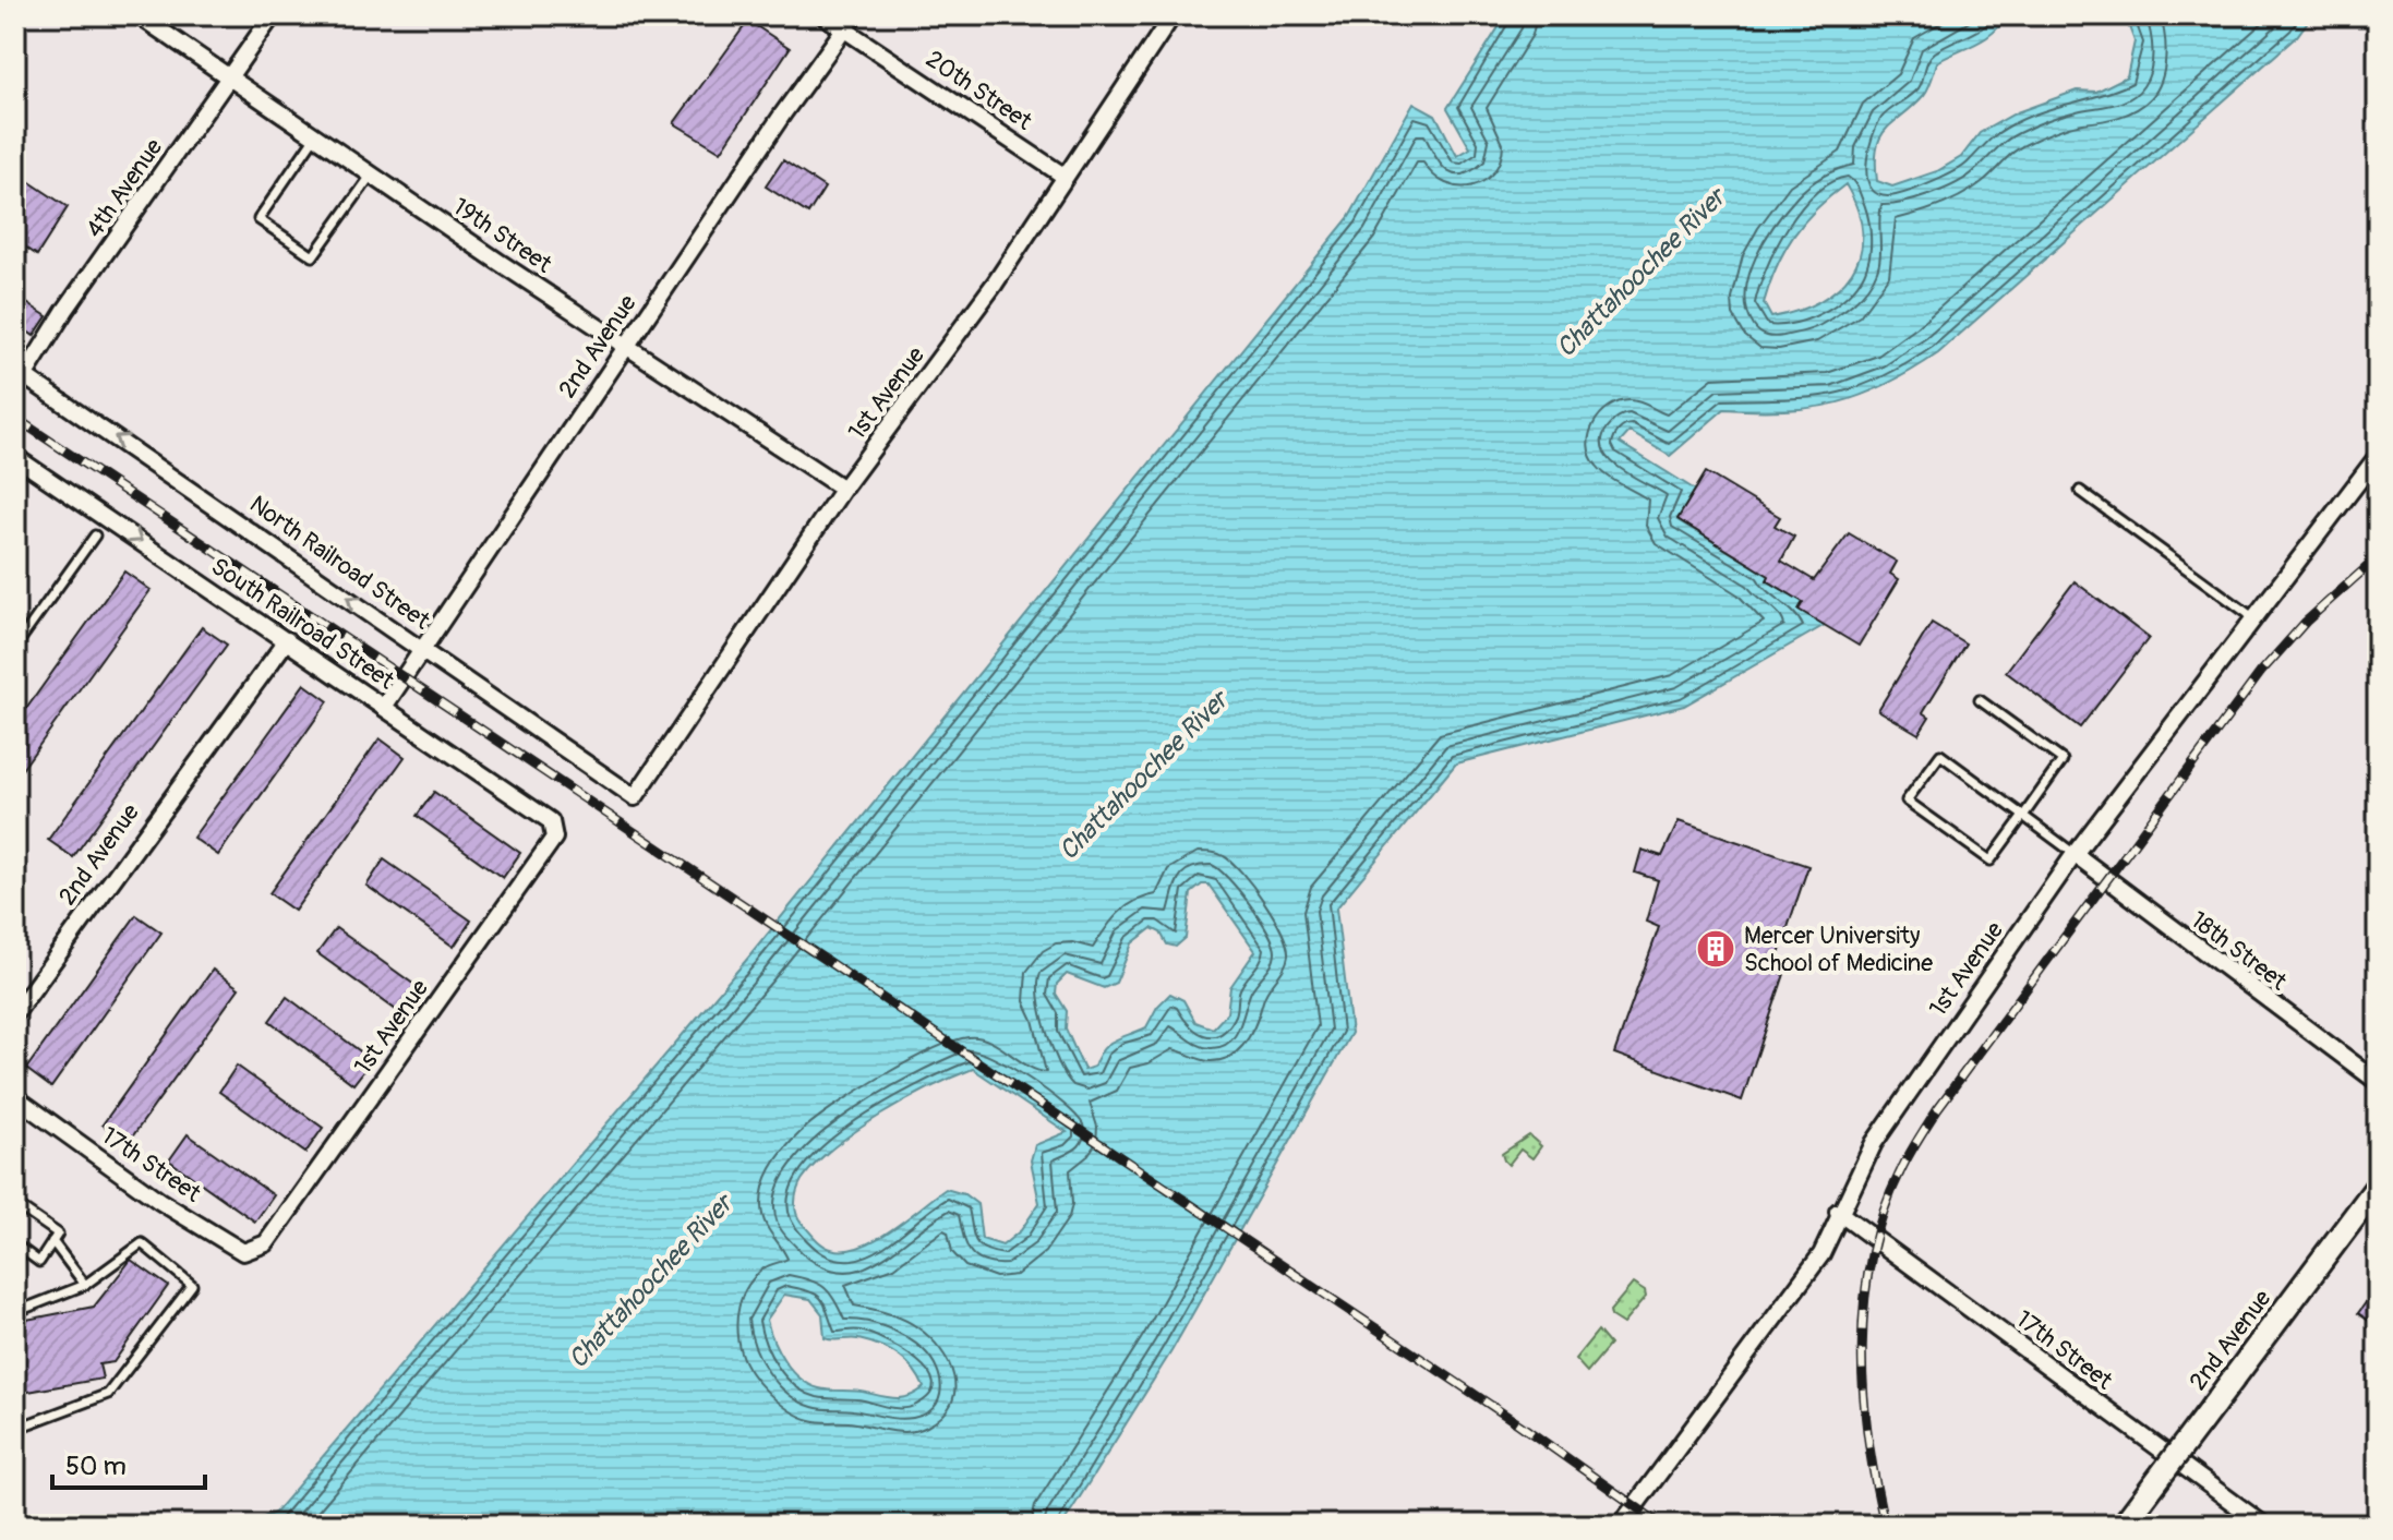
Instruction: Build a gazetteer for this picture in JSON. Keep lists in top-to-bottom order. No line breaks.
{"streets":{"main road":["2nd Avenue"],"street":["20th Street","4th Avenue","19th Street","1st Avenue","North Railroad Street","South Railroad Street","18th Street","17th Street"]},"crossings":[["20th Street","2nd Avenue"],["20th Street","1st Avenue"],["4th Avenue","19th Street"],["4th Avenue","North Railroad Street"],["19th Street","2nd Avenue"],["19th Street","1st Avenue"],["2nd Avenue","North Railroad Street"],["2nd Avenue","South Railroad Street"],["1st Avenue","North Railroad Street"],["1st Avenue","South Railroad Street"],["1st Avenue","18th Street"],["1st Avenue","17th Street"]],"one_way":["North Railroad Street","South Railroad Street"],"water":["Chattahoochee River"],"places":{"building":["Mercer University School of Medicine"]},"scale_bar":"50 m"}
